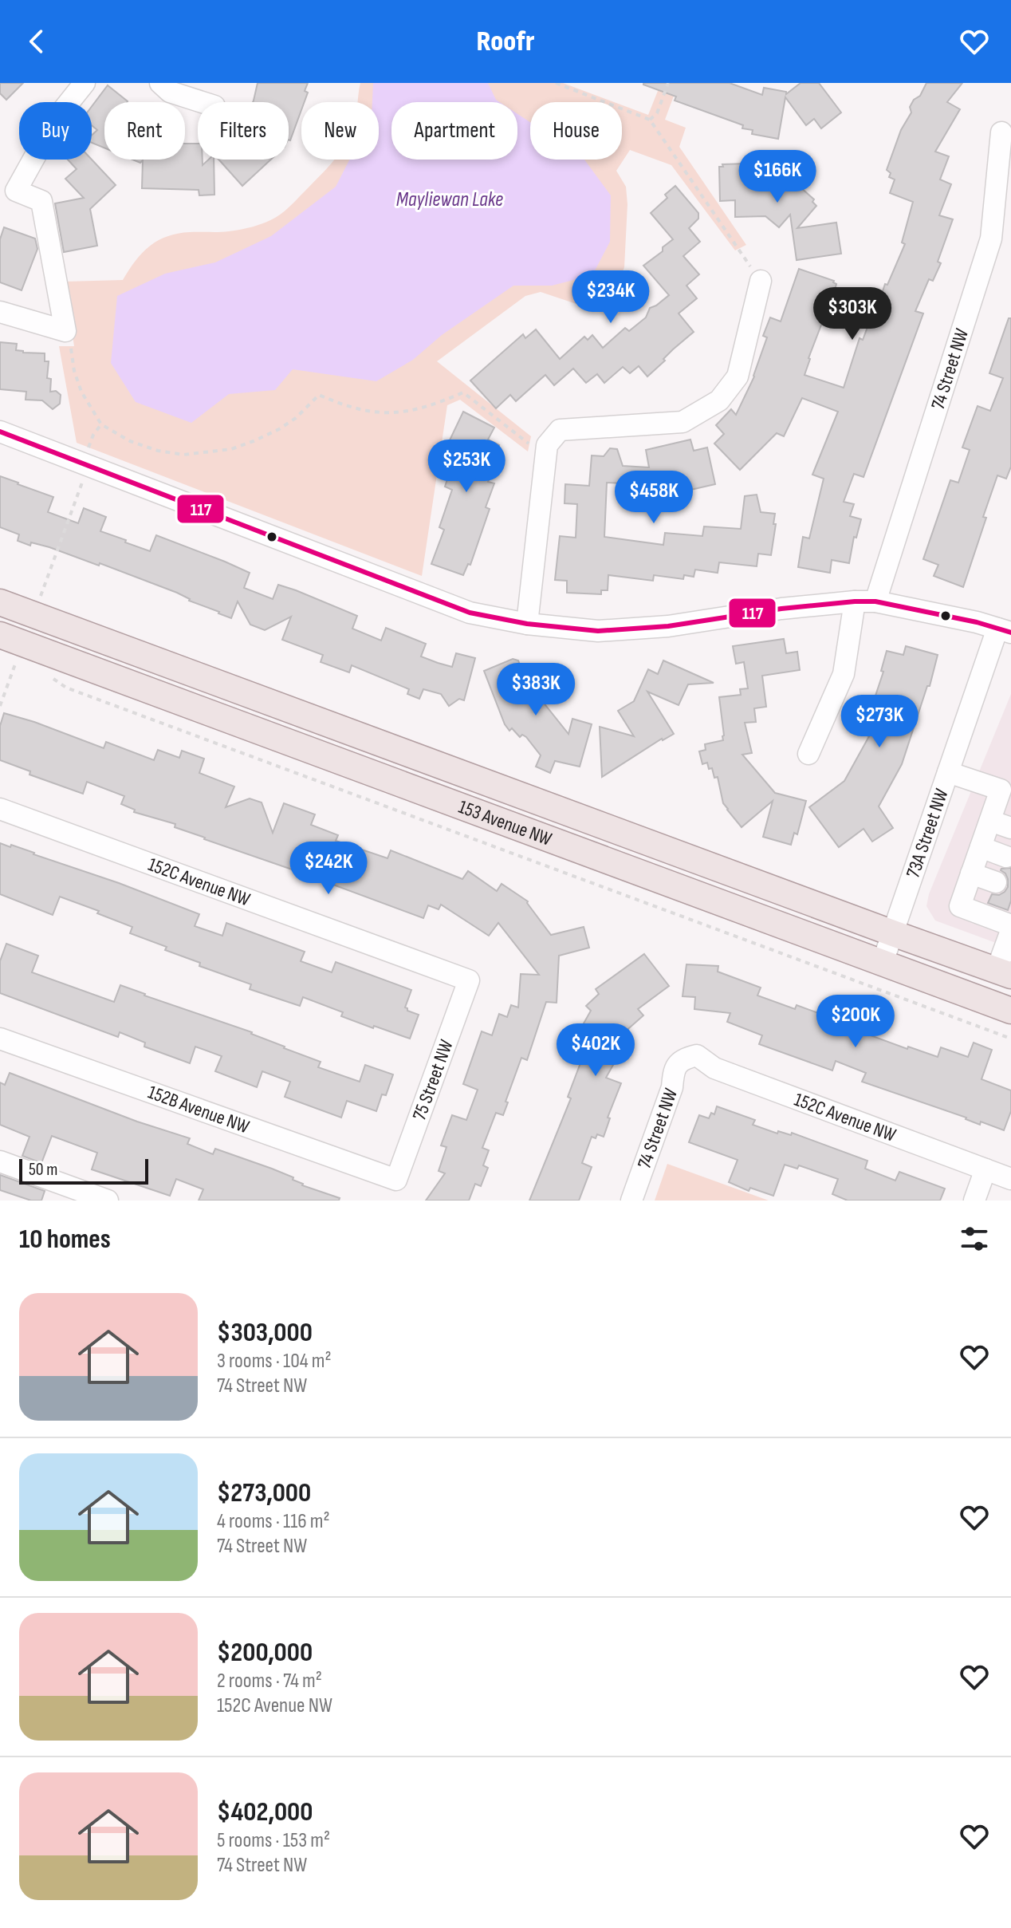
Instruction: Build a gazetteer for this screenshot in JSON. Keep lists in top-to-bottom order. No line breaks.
{"streets":{"main road":["153 Avenue NW"],"street":["74 Street NW","73A Street NW","152C Avenue NW","75 Street NW","152B Avenue NW"]},"crossings":[["74 Street NW","152C Avenue NW"],["153 Avenue NW","73A Street NW"],["152C Avenue NW","75 Street NW"],["75 Street NW","152B Avenue NW"]],"water":["Mayliewan Lake"],"lines":["transit line 117"],"scale_bar":"50 m","page":{"header":"Roofr","chip":["Buy","Rent","Filters","New","Apartment","House"],"price":["$166K","$234K","$303K","$253K","$458K","$383K","$273K","$242K","$200K","$402K"],"scale":"50 m","heading":"10 homes","list":[{"name":"$303,000","note":"3 rooms · 104 m² · 74 Street NW"},{"name":"$273,000","note":"4 rooms · 116 m² · 74 Street NW"},{"name":"$200,000","note":"2 rooms · 74 m² · 152C Avenue NW"},{"name":"$402,000","note":"5 rooms · 153 m² · 74 Street NW"}]}}
